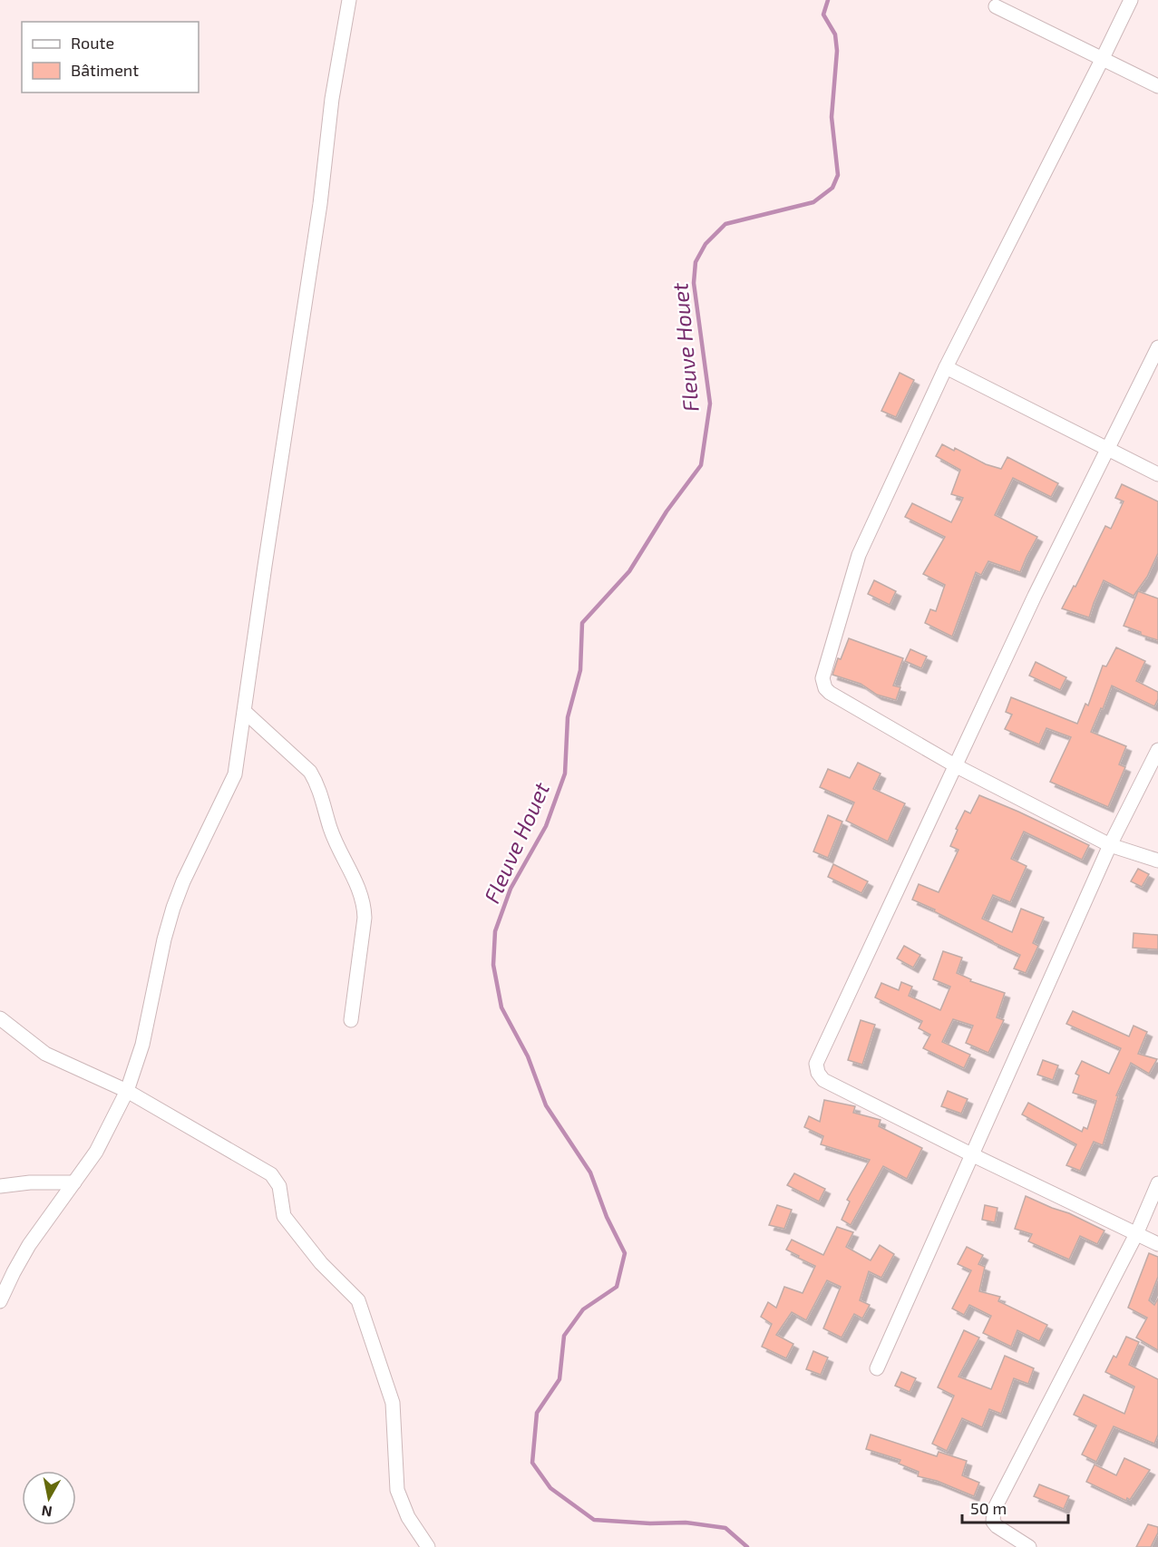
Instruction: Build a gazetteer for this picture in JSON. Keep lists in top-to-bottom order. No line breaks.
{"water":["Fleuve Houet"],"legend":["Route","Bâtiment"],"scale_bar":"50 m","north":"bottom"}
